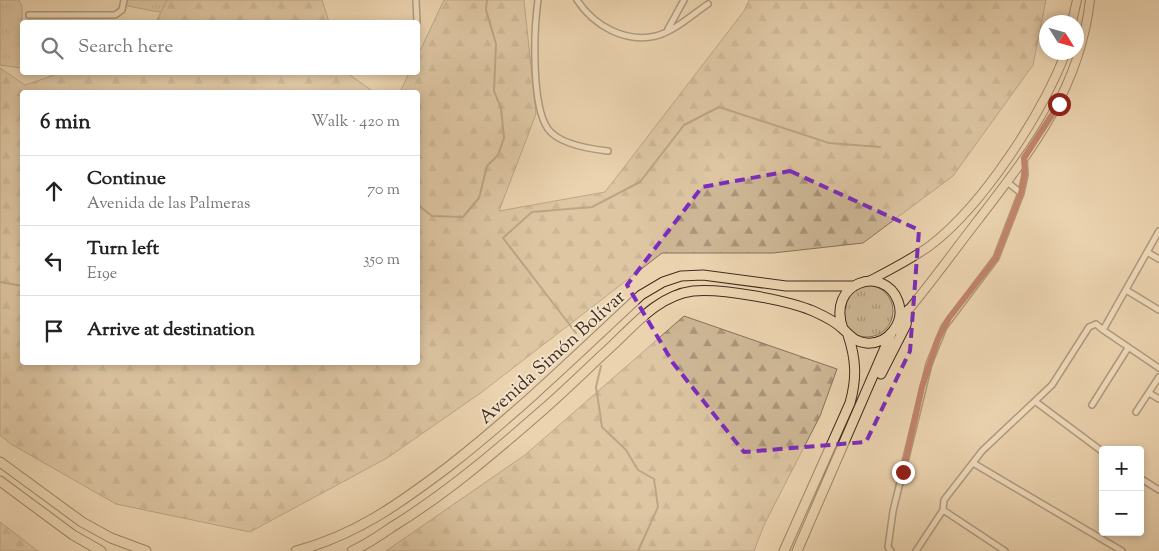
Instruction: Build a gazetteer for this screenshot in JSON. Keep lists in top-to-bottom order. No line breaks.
{"streets":{"highway":["Avenida Simón Bolívar"]},"north":"bottom right","page":{"search":"Search here","heading":["6 min","Walk · 420 m"],"list":[["Continue","Avenida de las Palmeras","70 m"],["Turn left","E19e","350 m"],"Arrive at destination"],"map_buttons":["+","−"]}}
